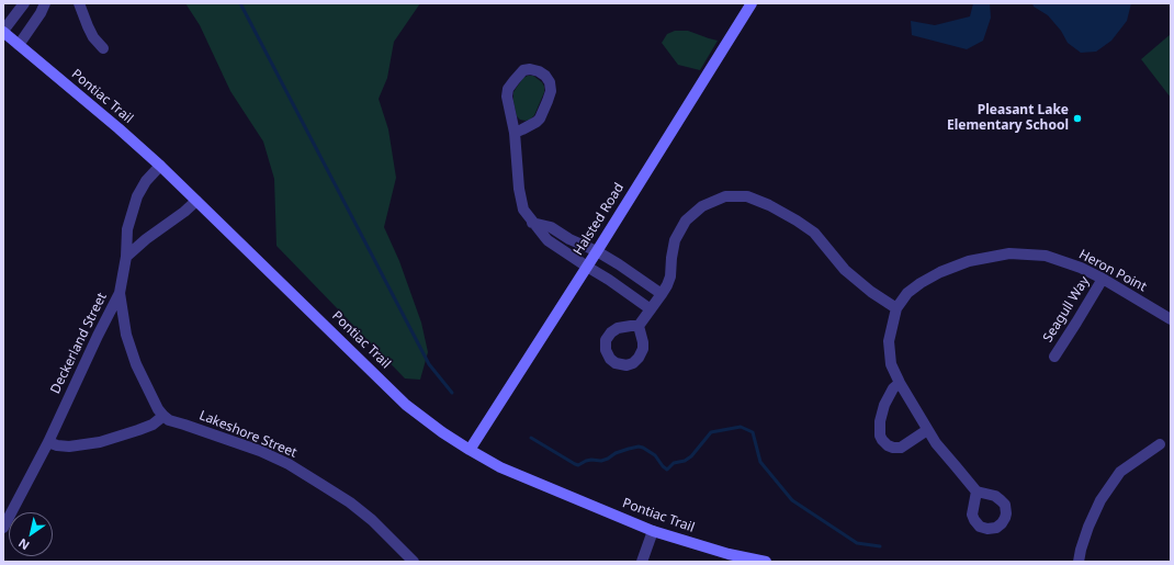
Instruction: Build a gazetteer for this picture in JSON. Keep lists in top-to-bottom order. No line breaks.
{"streets":{"main road":["Pontiac Trail","Halsted Road"],"street":["Heron Point","Seagull Way","Deckerland Street","Lakeshore Street"]},"crossings":[["Pontiac Trail","Halsted Road"],["Pontiac Trail","Deckerland Street"],["Heron Point","Seagull Way"]],"places":["Pleasant Lake Elementary School"],"north":"bottom left"}
